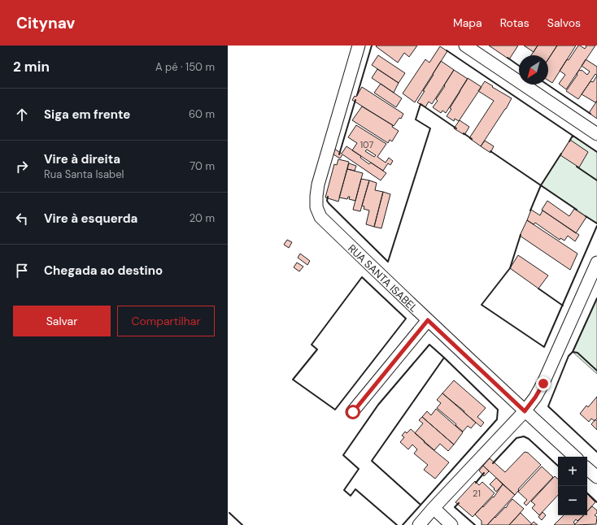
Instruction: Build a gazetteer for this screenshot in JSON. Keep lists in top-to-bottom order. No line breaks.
{"streets":{"street":["RUA SANTA ISABEL"]},"house_numbers":["107","21"],"north":"bottom left","page":{"header":"Citynav","nav":["Mapa","Rotas","Salvos"],"heading":["2 min","A pé · 150 m"],"list":[["Siga em frente","60 m"],["Vire à direita","Rua Santa Isabel","70 m"],["Vire à esquerda","20 m"],"Chegada ao destino"],"buttons":["Salvar","Compartilhar"],"map_buttons":["+","−"]}}
